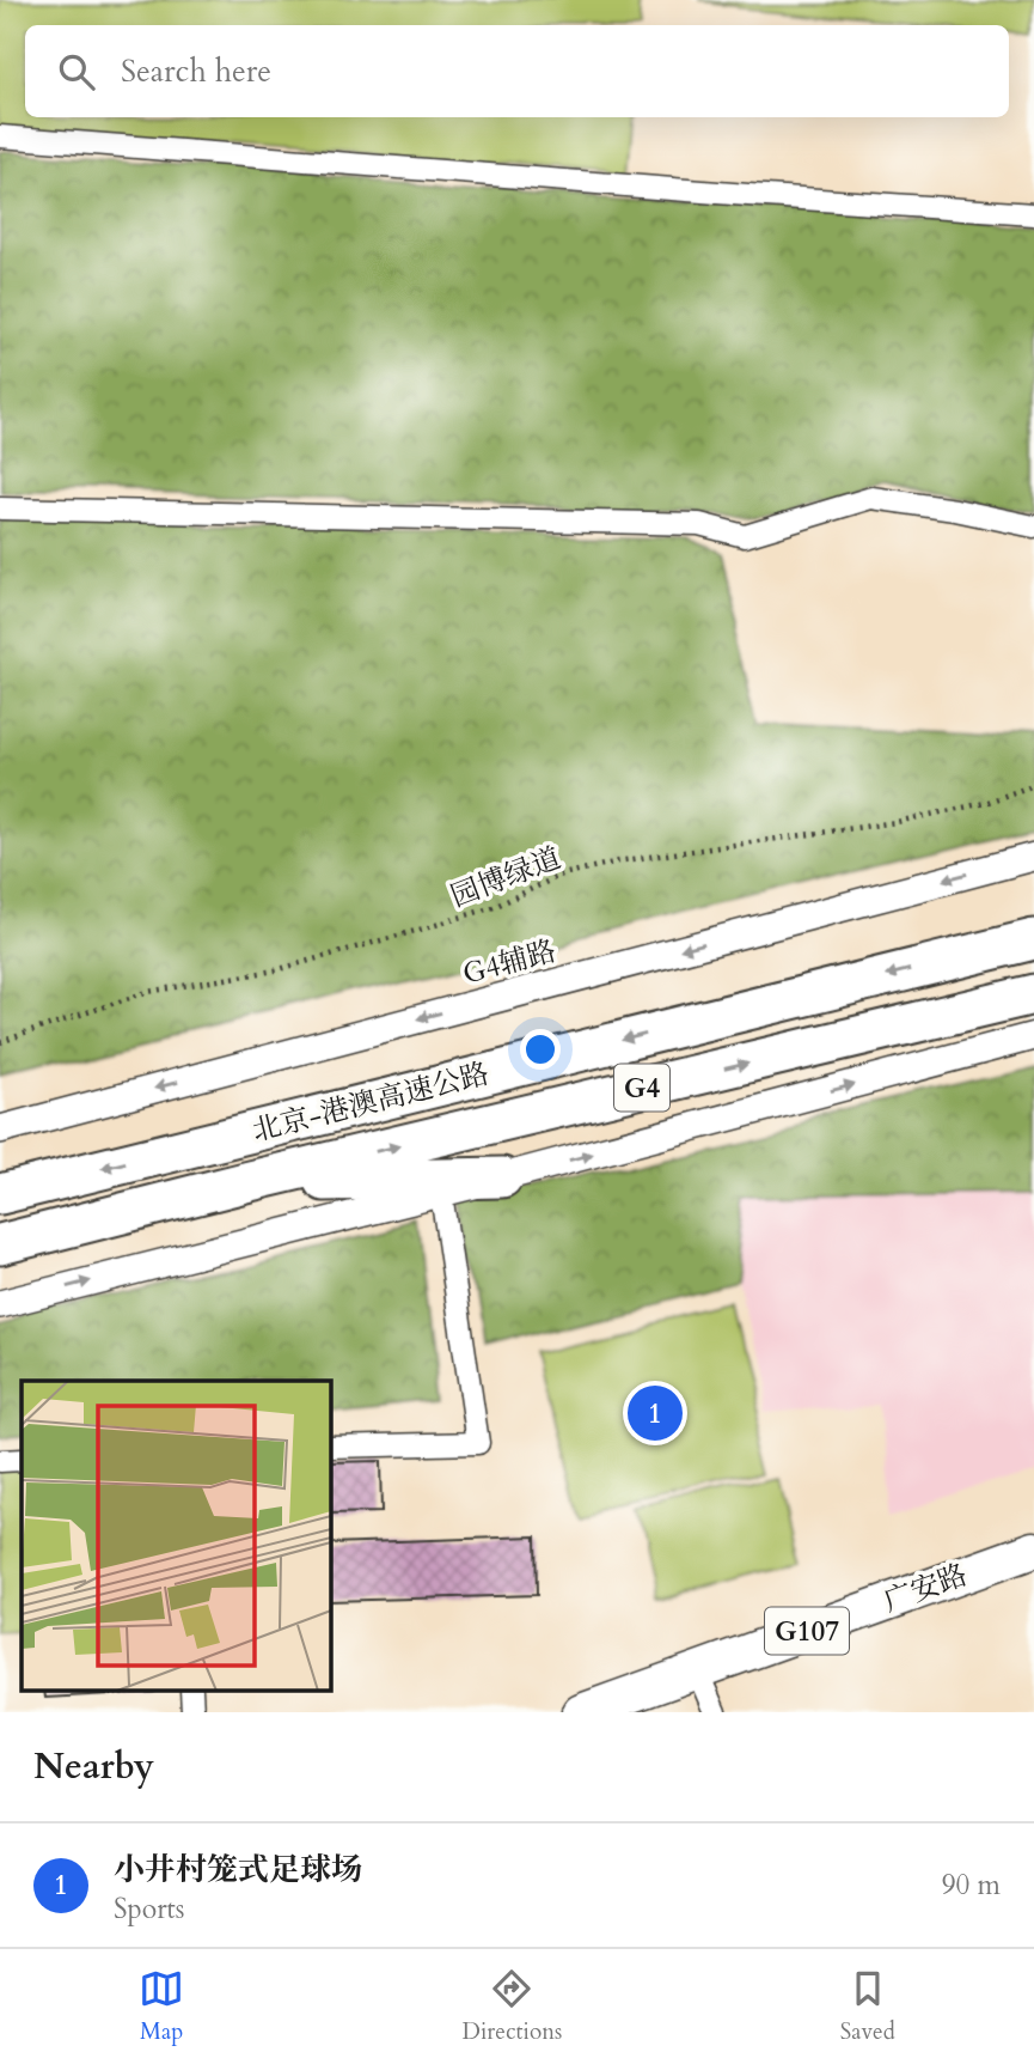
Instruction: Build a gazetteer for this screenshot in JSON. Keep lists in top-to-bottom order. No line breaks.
{"streets":{"highway":["G4","北京-港澳高速公路","广安路","G107"],"street":["G4辅路"],"path":["园博绿道"]},"page":{"search":"Search here","pins":"1","heading":"Nearby","list":[{"mark":"1","name":"小井村笼式足球场","note":"Sports","value":"90 m"}],"nav":["Map","Directions","Saved"]}}
